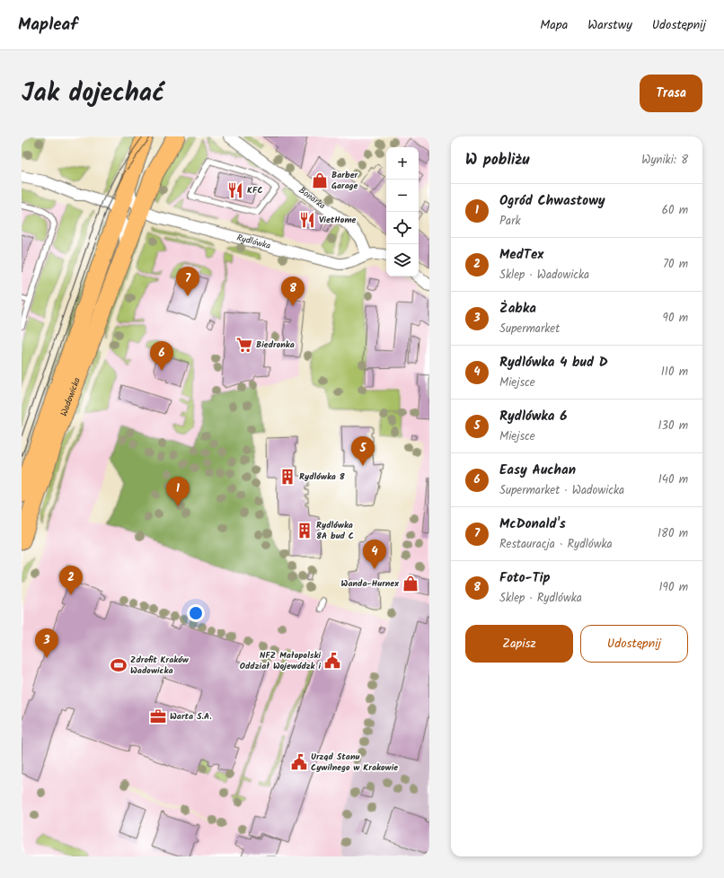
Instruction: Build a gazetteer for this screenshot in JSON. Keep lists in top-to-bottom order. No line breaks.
{"streets":{"main road":["Wadowicka"],"street":["Bonarka","Rydlówka"]},"crossings":[["Bonarka","Rydlówka"],["Rydlówka","Wadowicka"]],"places":{"shop":["Barber Garage","Wanda-Hurnex"],"restaurant":["KFC","VietHome"],"supermarket":["Biedronka"],"building":["Rydlówka 8","Rydlówka 8A bud C"],"public building":["NFZ Małopolski Oddział Wojewódzk i","Urząd Stanu Cywilnego w Krakowie"],"sports":["Zdrofit Kraków Wadowicka"],"office":["Warta S.A."]},"page":{"header":"Mapleaf","nav":["Mapa","Warstwy","Udostępnij"],"title":"Jak dojechać","buttons":["Trasa",["Zapisz","Udostępnij"]],"heading":["W pobliżu","Wyniki: 8"],"map_buttons":["+","−"],"list":[{"mark":"1","name":"Ogród Chwastowy","note":"Park","value":"60 m"},{"mark":"2","name":"MedTex","note":"Sklep · Wadowicka","value":"70 m"},{"mark":"3","name":"Żabka","note":"Supermarket","value":"90 m"},{"mark":"4","name":"Rydlówka 4 bud D","note":"Miejsce","value":"110 m"},{"mark":"5","name":"Rydlówka 6","note":"Miejsce","value":"130 m"},{"mark":"6","name":"Easy Auchan","note":"Supermarket · Wadowicka","value":"140 m"},{"mark":"7","name":"McDonald's","note":"Restauracja · Rydlówka","value":"180 m"},{"mark":"8","name":"Foto-Tip","note":"Sklep · Rydlówka","value":"190 m"}],"pins":["7","8","6","5","1","4","2","3"]}}
